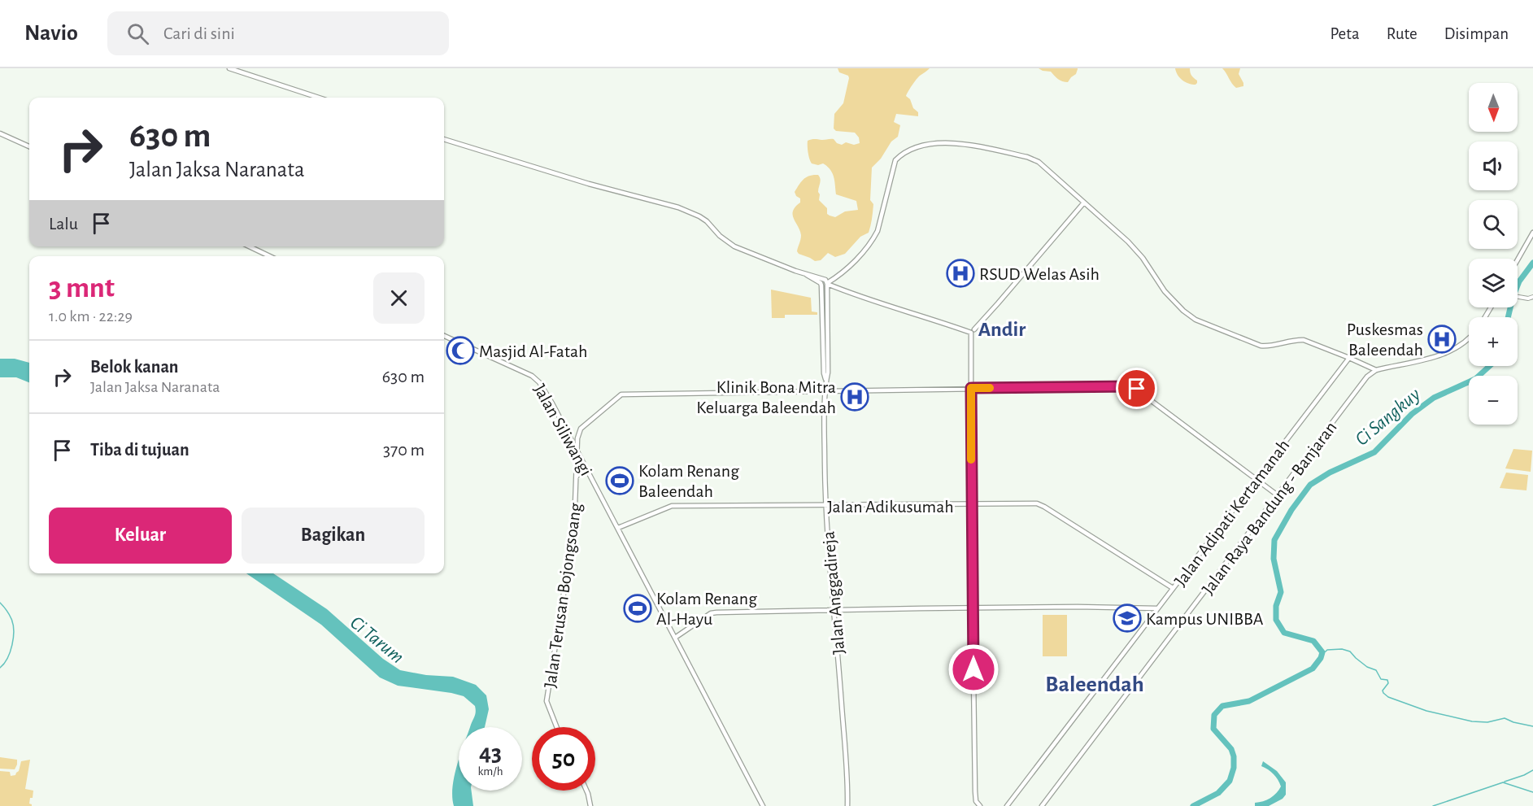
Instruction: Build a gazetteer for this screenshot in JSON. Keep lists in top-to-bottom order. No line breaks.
{"streets":{"main road":["Jalan Siliwangi","Jalan Adikusumah","Jalan Raya Bandung - Banjaran","Jalan Adipati Kertamanah","Jalan Anggadireja","Jalan Terusan Bojongsoang"]},"crossings":[["Jalan Siliwangi","Jalan Adikusumah"],["Jalan Siliwangi","Jalan Terusan Bojongsoang"],["Jalan Adikusumah","Jalan Adipati Kertamanah"],["Jalan Adikusumah","Jalan Anggadireja"]],"districts":["Andir","Baleendah"],"water":["Ci Sangkuy","Ci Tarum"],"places":{"hospital":["RSUD Welas Asih","Puskesmas Baleendah","Klinik Bona Mitra Keluarga Baleendah"],"mosque":["Masjid Al-Fatah"],"sports":["Kolam Renang Baleendah","Kolam Renang Al-Hayu"],"school or university":["Kampus UNIBBA"]},"north":"bottom","page":{"header":"Navio","search":"Cari di sini","nav":["Peta","Rute","Disimpan"],"map_buttons":["+","−"],"turn":["630 m","Jalan Jaksa Naranata"],"then":"Lalu","heading":["3 mnt","1.0 km · 22:29"],"list":[{"name":"Belok kanan","note":"Jalan Jaksa Naranata","value":"630 m"},{"name":"Tiba di tujuan","value":"370 m"}],"buttons":["Keluar","Bagikan"],"speed":"43 km/h","limit":"50"}}
